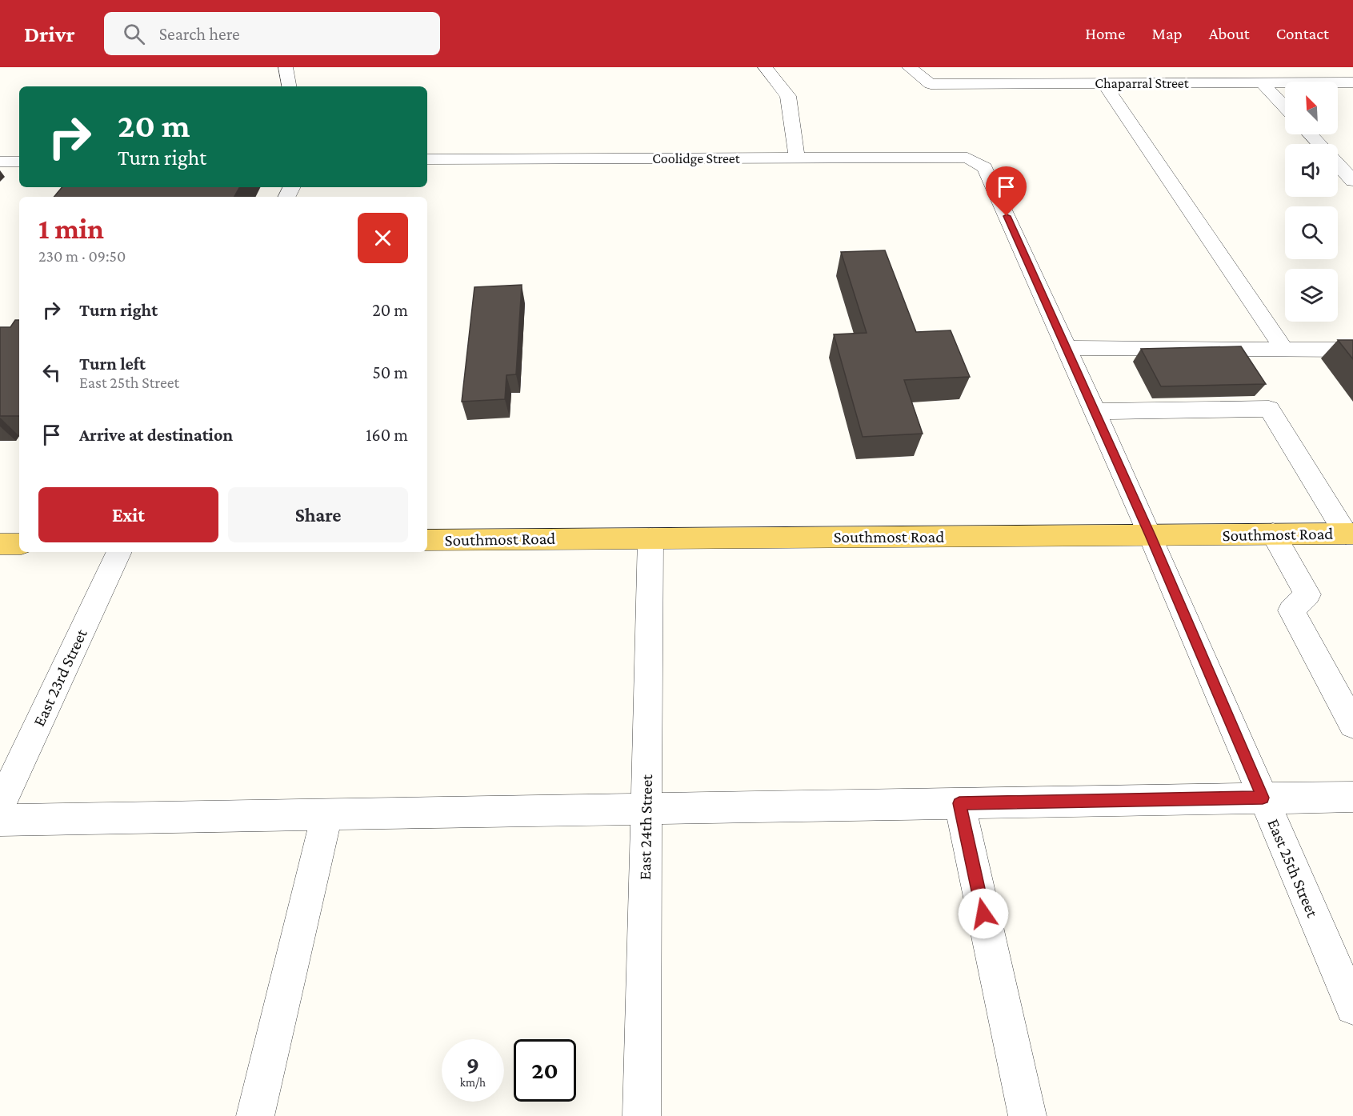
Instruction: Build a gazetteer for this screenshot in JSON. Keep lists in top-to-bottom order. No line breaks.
{"streets":{"main road":["Southmost Road"],"street":["Chaparral Street","Coolidge Street","East 23rd Street","East 24th Street","East 25th Street"]},"crossings":[["Coolidge Street","East 25th Street"],["Southmost Road","East 24th Street"],["Southmost Road","East 25th Street"]],"north":"top left","page":{"header":"Drivr","search":"Search here","nav":["Home","Map","About","Contact"],"turn":["20 m","Turn right"],"heading":["1 min","230 m · 09:50"],"list":[{"name":"Turn right","value":"20 m"},{"name":"Turn left","note":"East 25th Street","value":"50 m"},{"name":"Arrive at destination","value":"160 m"}],"buttons":["Exit","Share"],"speed":"9 km/h","limit":"20"}}
